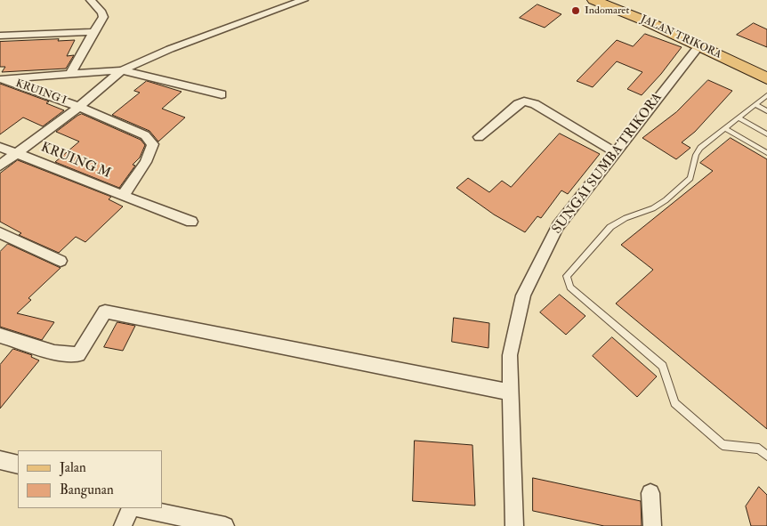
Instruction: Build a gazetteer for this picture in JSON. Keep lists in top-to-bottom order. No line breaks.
{"streets":{"main road":["JALAN TRIKORA"],"street":["KRUING I","KRUING M","SUNGAI SUMBA TRIKORA"]},"crossings":[["JALAN TRIKORA","SUNGAI SUMBA TRIKORA"],["KRUING I","KRUING M"]],"places":["Indomaret"],"legend":["Jalan","Bangunan"]}
